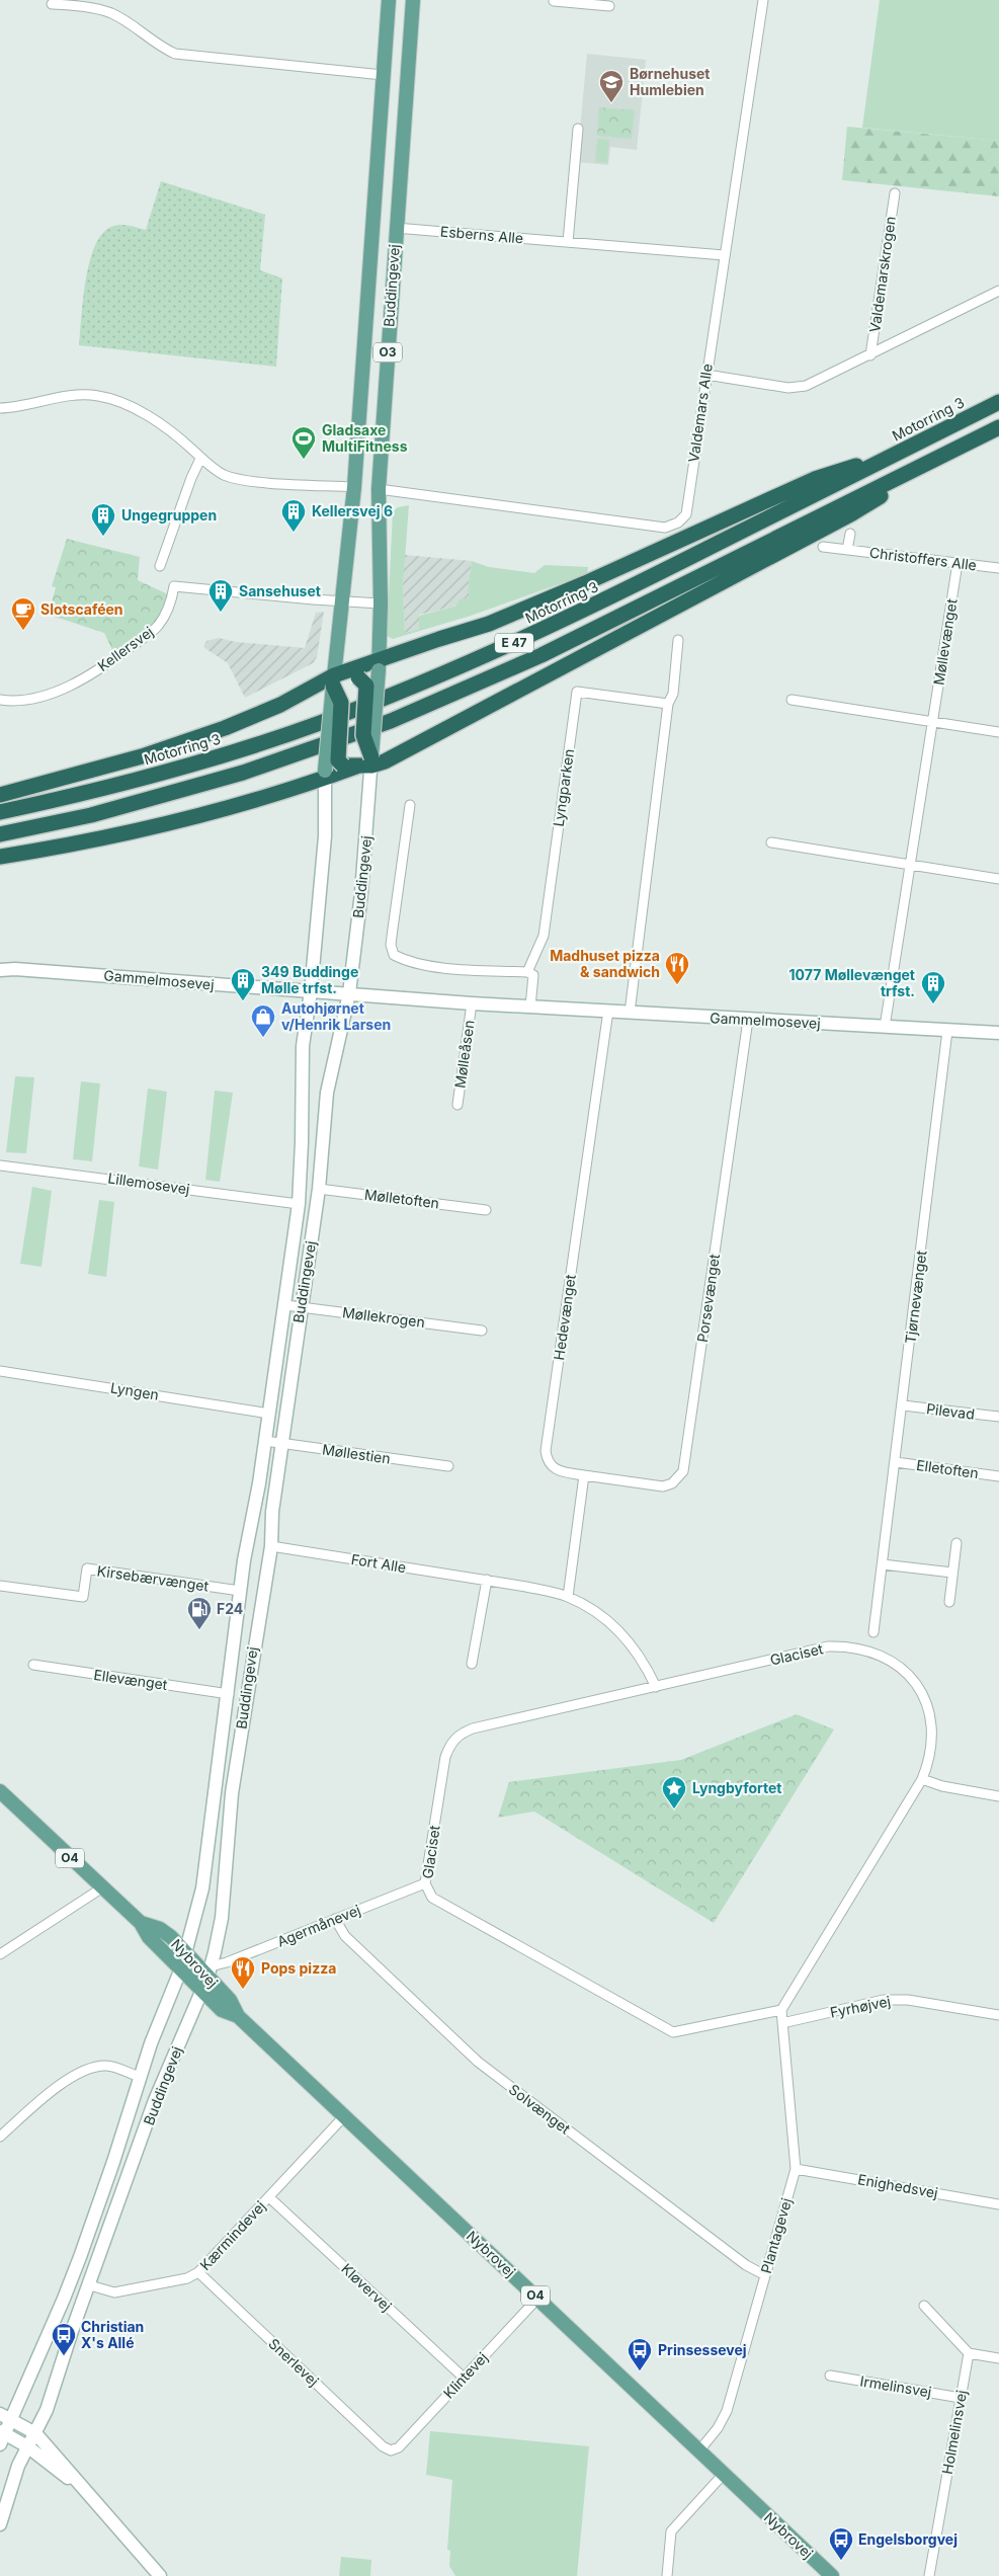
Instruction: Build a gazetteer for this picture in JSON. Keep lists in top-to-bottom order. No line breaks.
{"streets":{"highway":["Motorring 3","E 47"],"main road":["Buddingevej","O3","O4","Nybrovej"],"street":["Esberns Alle","Valdemarskrogen","Valdemars Alle","Christoffers Alle","Møllevænget","Kellersvej","Lyngparken","Gammelmosevej","Mølleåsen","Lillemosevej","Mølletoften","Tjørnevænget","Porsevænget","Møllekrogen","Hedevænget","Lyngen","Pilevad","Møllestien","Elletoften","Fort Alle","Kirsebærvænget","Glaciset","Ellevænget","Agermånevej","Fyrhøjvej","Solvænget","Enighedsvej","Kærmindevej","Plantagevej","Kløvervej","Snerlevej","Klintevej","Irmelinsvej","Holmelinsvej"]},"crossings":[["Esberns Alle","Buddingevej"],["Esberns Alle","Valdemars Alle"],["Valdemarskrogen","Valdemars Alle"],["Buddingevej","Valdemars Alle"],["Buddingevej","Kellersvej"],["Buddingevej","Gammelmosevej"],["Buddingevej","Lillemosevej"],["Buddingevej","Mølletoften"],["Buddingevej","Møllekrogen"],["Buddingevej","Lyngen"],["Buddingevej","Møllestien"],["Buddingevej","Fort Alle"],["Buddingevej","Kirsebærvænget"],["Buddingevej","Ellevænget"],["Buddingevej","Agermånevej"],["Buddingevej","Nybrovej"],["Buddingevej","Kærmindevej"],["Christoffers Alle","Møllevænget"],["Møllevænget","Gammelmosevej"],["Gammelmosevej","Mølleåsen"],["Gammelmosevej","Tjørnevænget"],["Gammelmosevej","Porsevænget"],["Gammelmosevej","Hedevænget"],["Tjørnevænget","Pilevad"],["Tjørnevænget","Elletoften"],["Porsevænget","Hedevænget"],["Fort Alle","Glaciset"],["Glaciset","Agermånevej"],["Glaciset","Plantagevej"],["Agermånevej","Nybrovej"],["Agermånevej","Solvænget"],["Nybrovej","Kærmindevej"],["Nybrovej","Plantagevej"],["Nybrovej","Klintevej"],["Fyrhøjvej","Plantagevej"],["Solvænget","Plantagevej"],["Enighedsvej","Plantagevej"],["Kærmindevej","Kløvervej"],["Kærmindevej","Snerlevej"],["Kløvervej","Klintevej"],["Snerlevej","Klintevej"],["Irmelinsvej","Holmelinsvej"]],"places":{"school or university":["Børnehuset Humlebien"],"sports":["Gladsaxe MultiFitness"],"building":["Kellersvej 6","Ungegruppen","Sansehuset","349 Buddinge Mølle trfst.","1077 Møllevænget trfst."],"cafe":["Slotscaféen"],"restaurant":["Madhuset pizza & sandwich","Pops pizza"],"shop":["Autohjørnet v/Henrik Larsen"],"fuel station":["F24"],"place":["Lyngbyfortet"],"bus stop":["Christian X's Allé","Prinsessevej","Engelsborgvej"]}}
